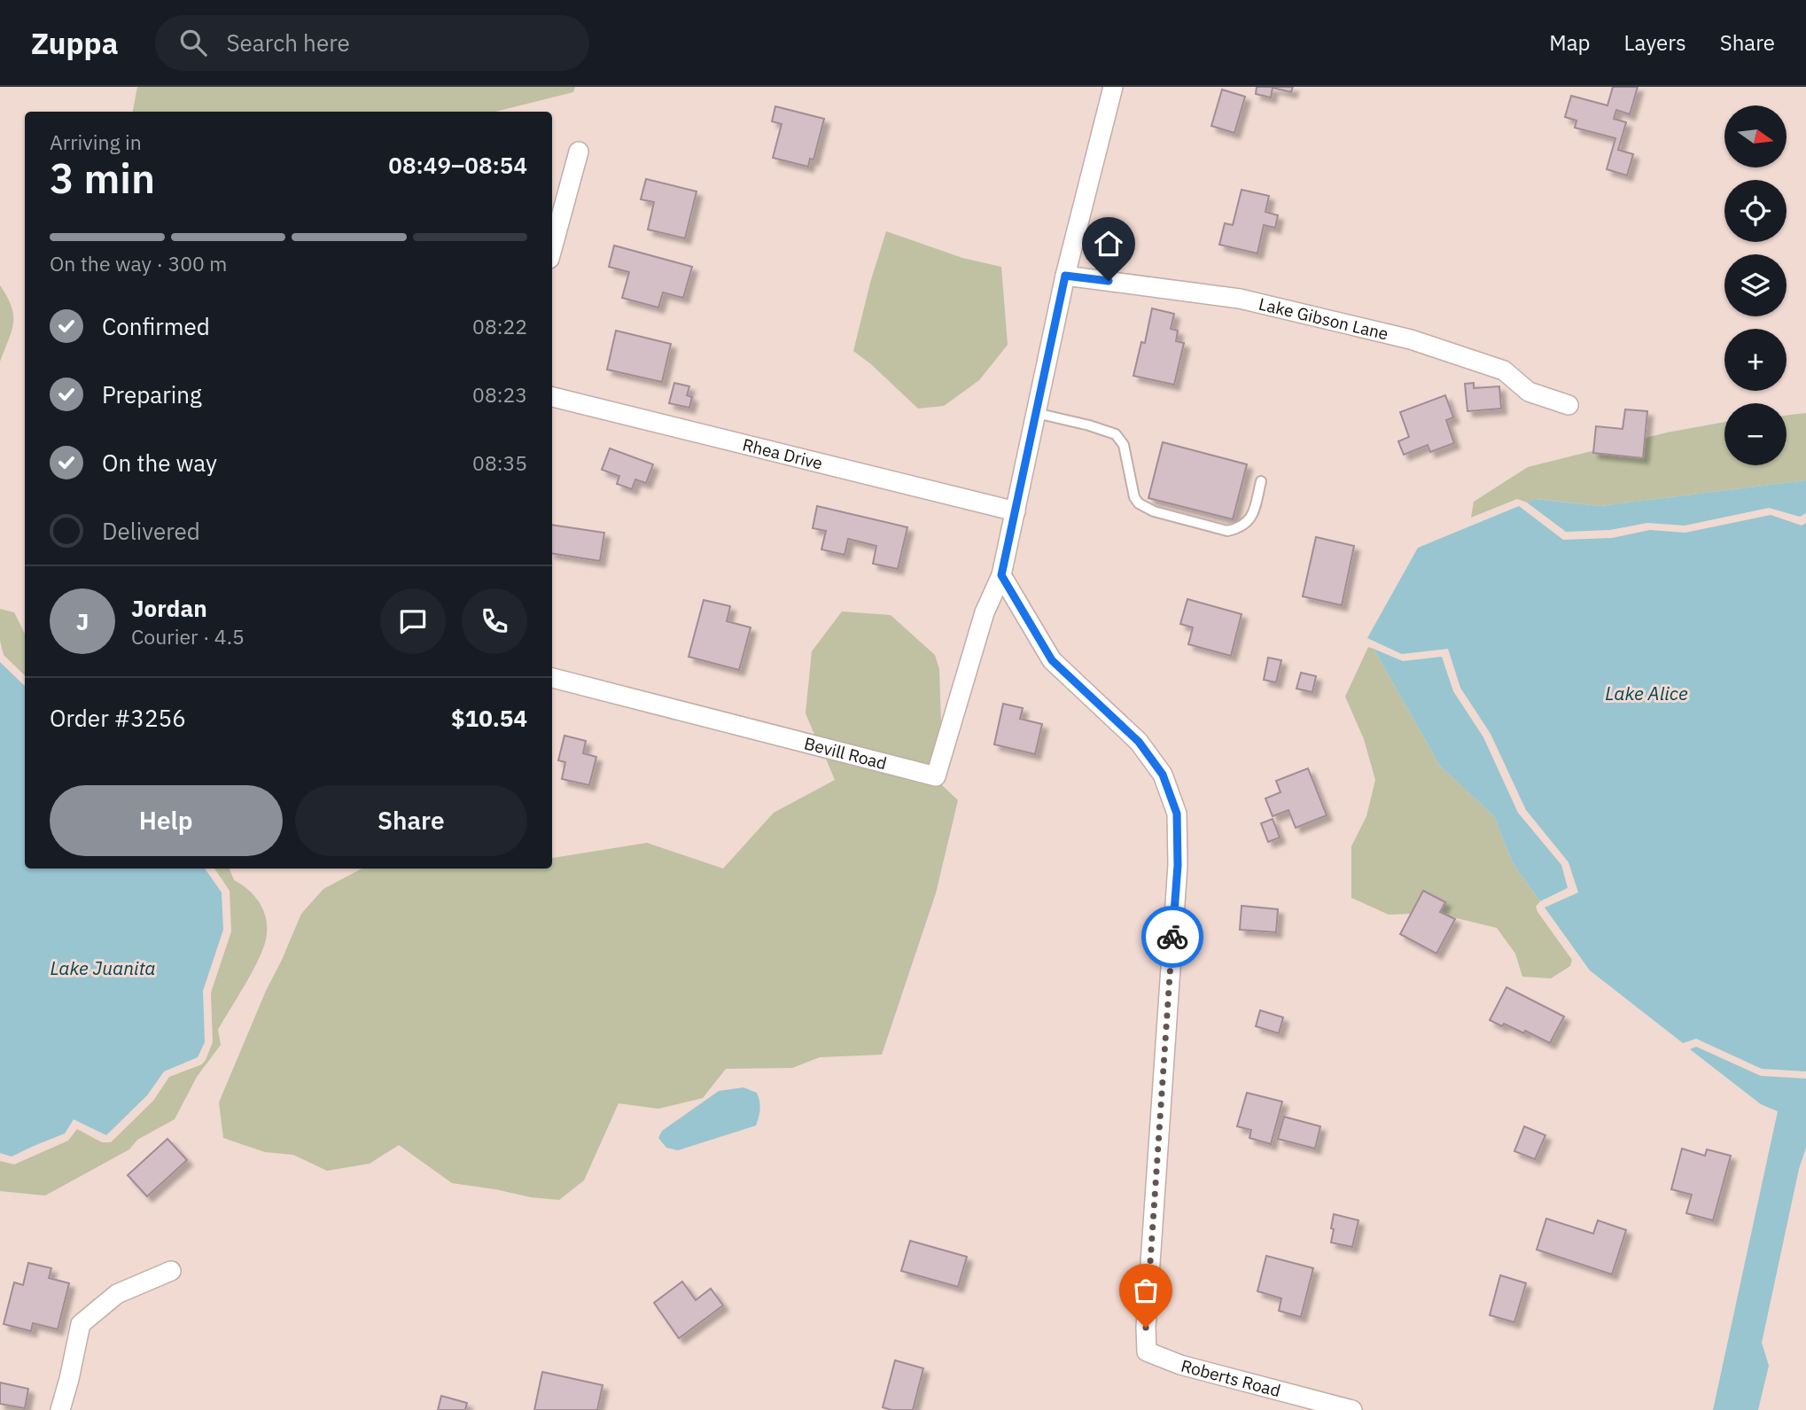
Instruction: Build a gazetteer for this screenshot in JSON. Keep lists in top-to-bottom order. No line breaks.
{"streets":{"street":["Lake Gibson Lane","Rhea Drive","Bevill Road","Roberts Road"]},"crossings":[["Bevill Road","Roberts Road"]],"water":["Lake Alice","Lake Juanita"],"north":"right","page":{"header":"Zuppa","search":"Search here","nav":["Map","Layers","Share"],"map_buttons":["+","−"],"heading":["3 min","Arriving in","08:49–08:54"],"panel":["Jordan","Courier · 4.5","Order #3256","$10.54"],"bar":"On the way · 300 m","list":[["Confirmed","08:22"],["Preparing","08:23"],["On the way","08:35"],"Delivered"],"round":"J","buttons":["Help","Share"]}}
